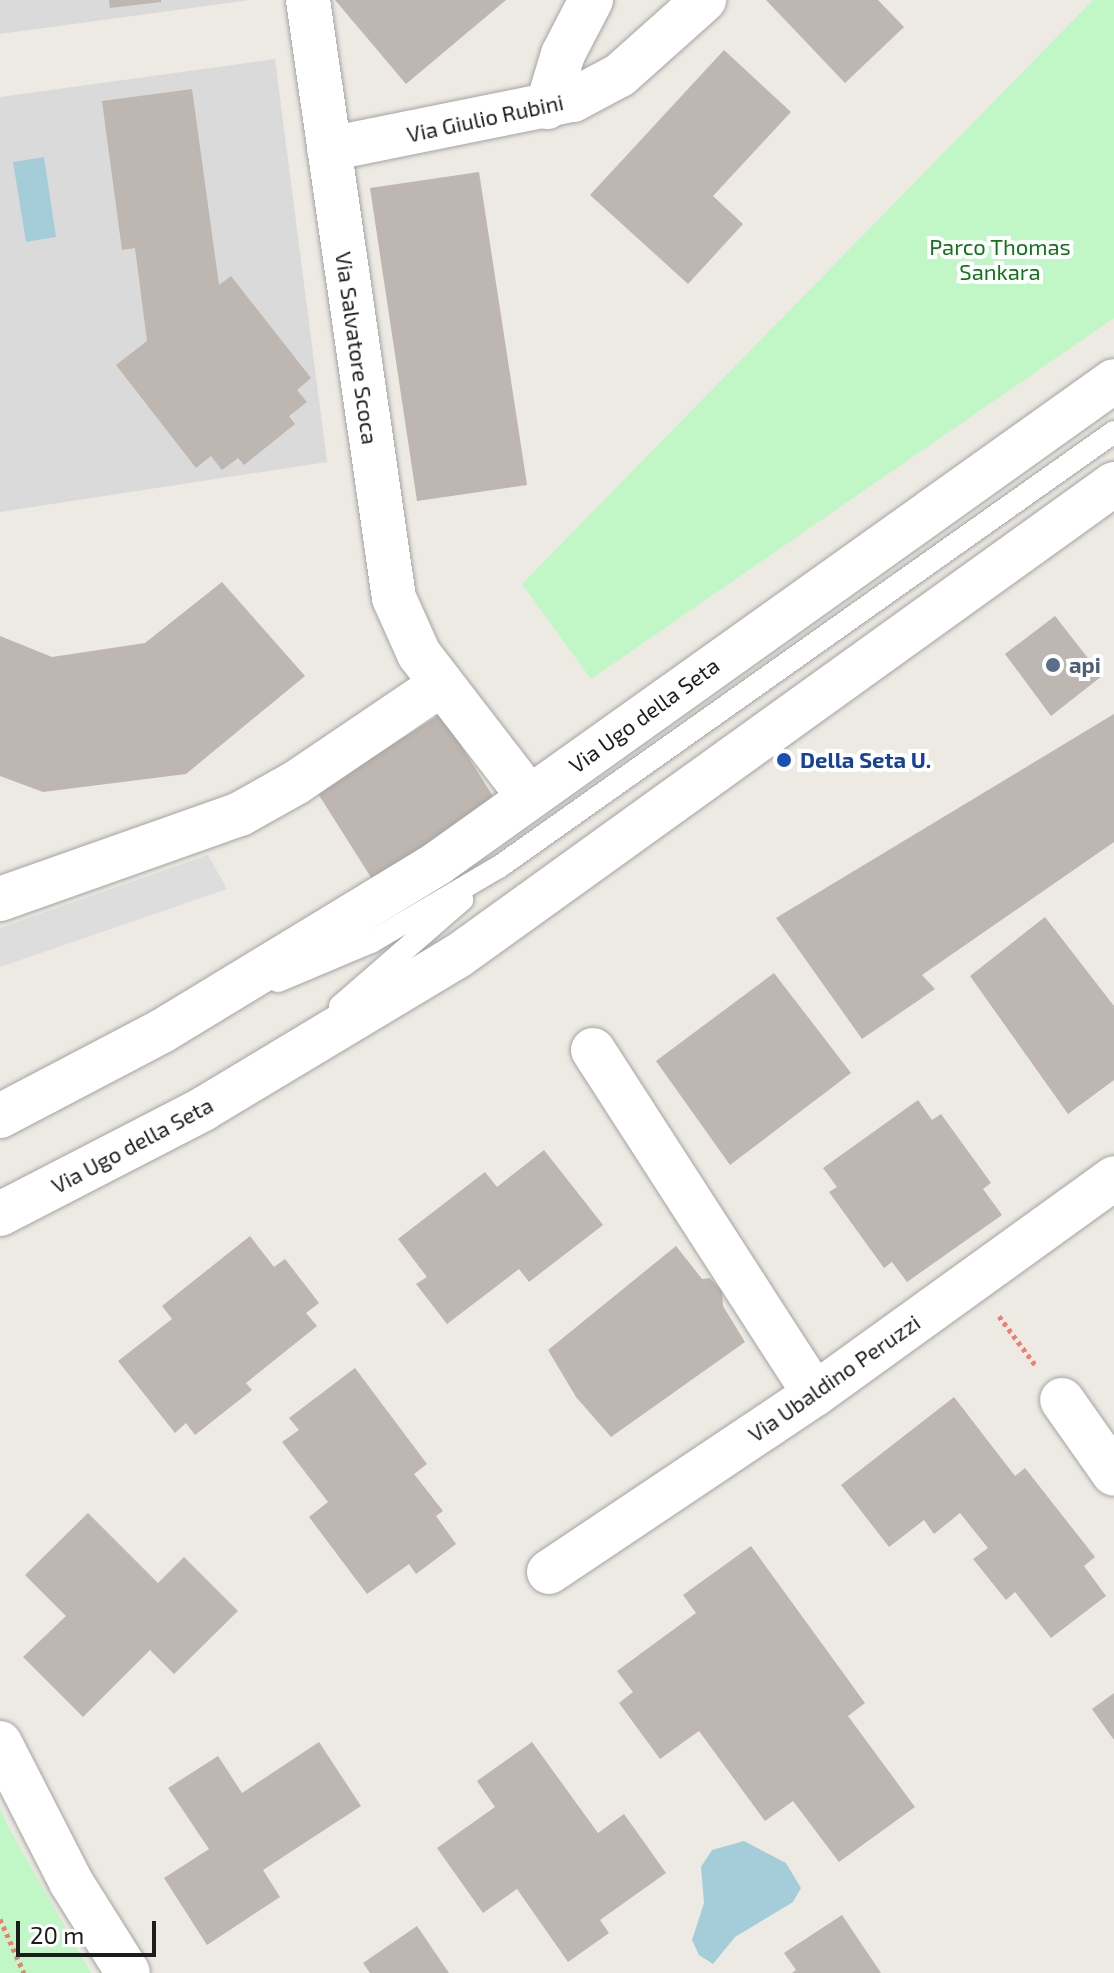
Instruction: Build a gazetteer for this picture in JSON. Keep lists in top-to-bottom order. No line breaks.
{"streets":{"street":["Via Giulio Rubini","Via Salvatore Scoca","Via Ugo della Seta","Via Ubaldino Peruzzi"]},"crossings":[["Via Giulio Rubini","Via Salvatore Scoca"],["Via Salvatore Scoca","Via Ugo della Seta"]],"parks":["Parco Thomas Sankara"],"places":["api","Della Seta U."],"scale_bar":"20 m"}
